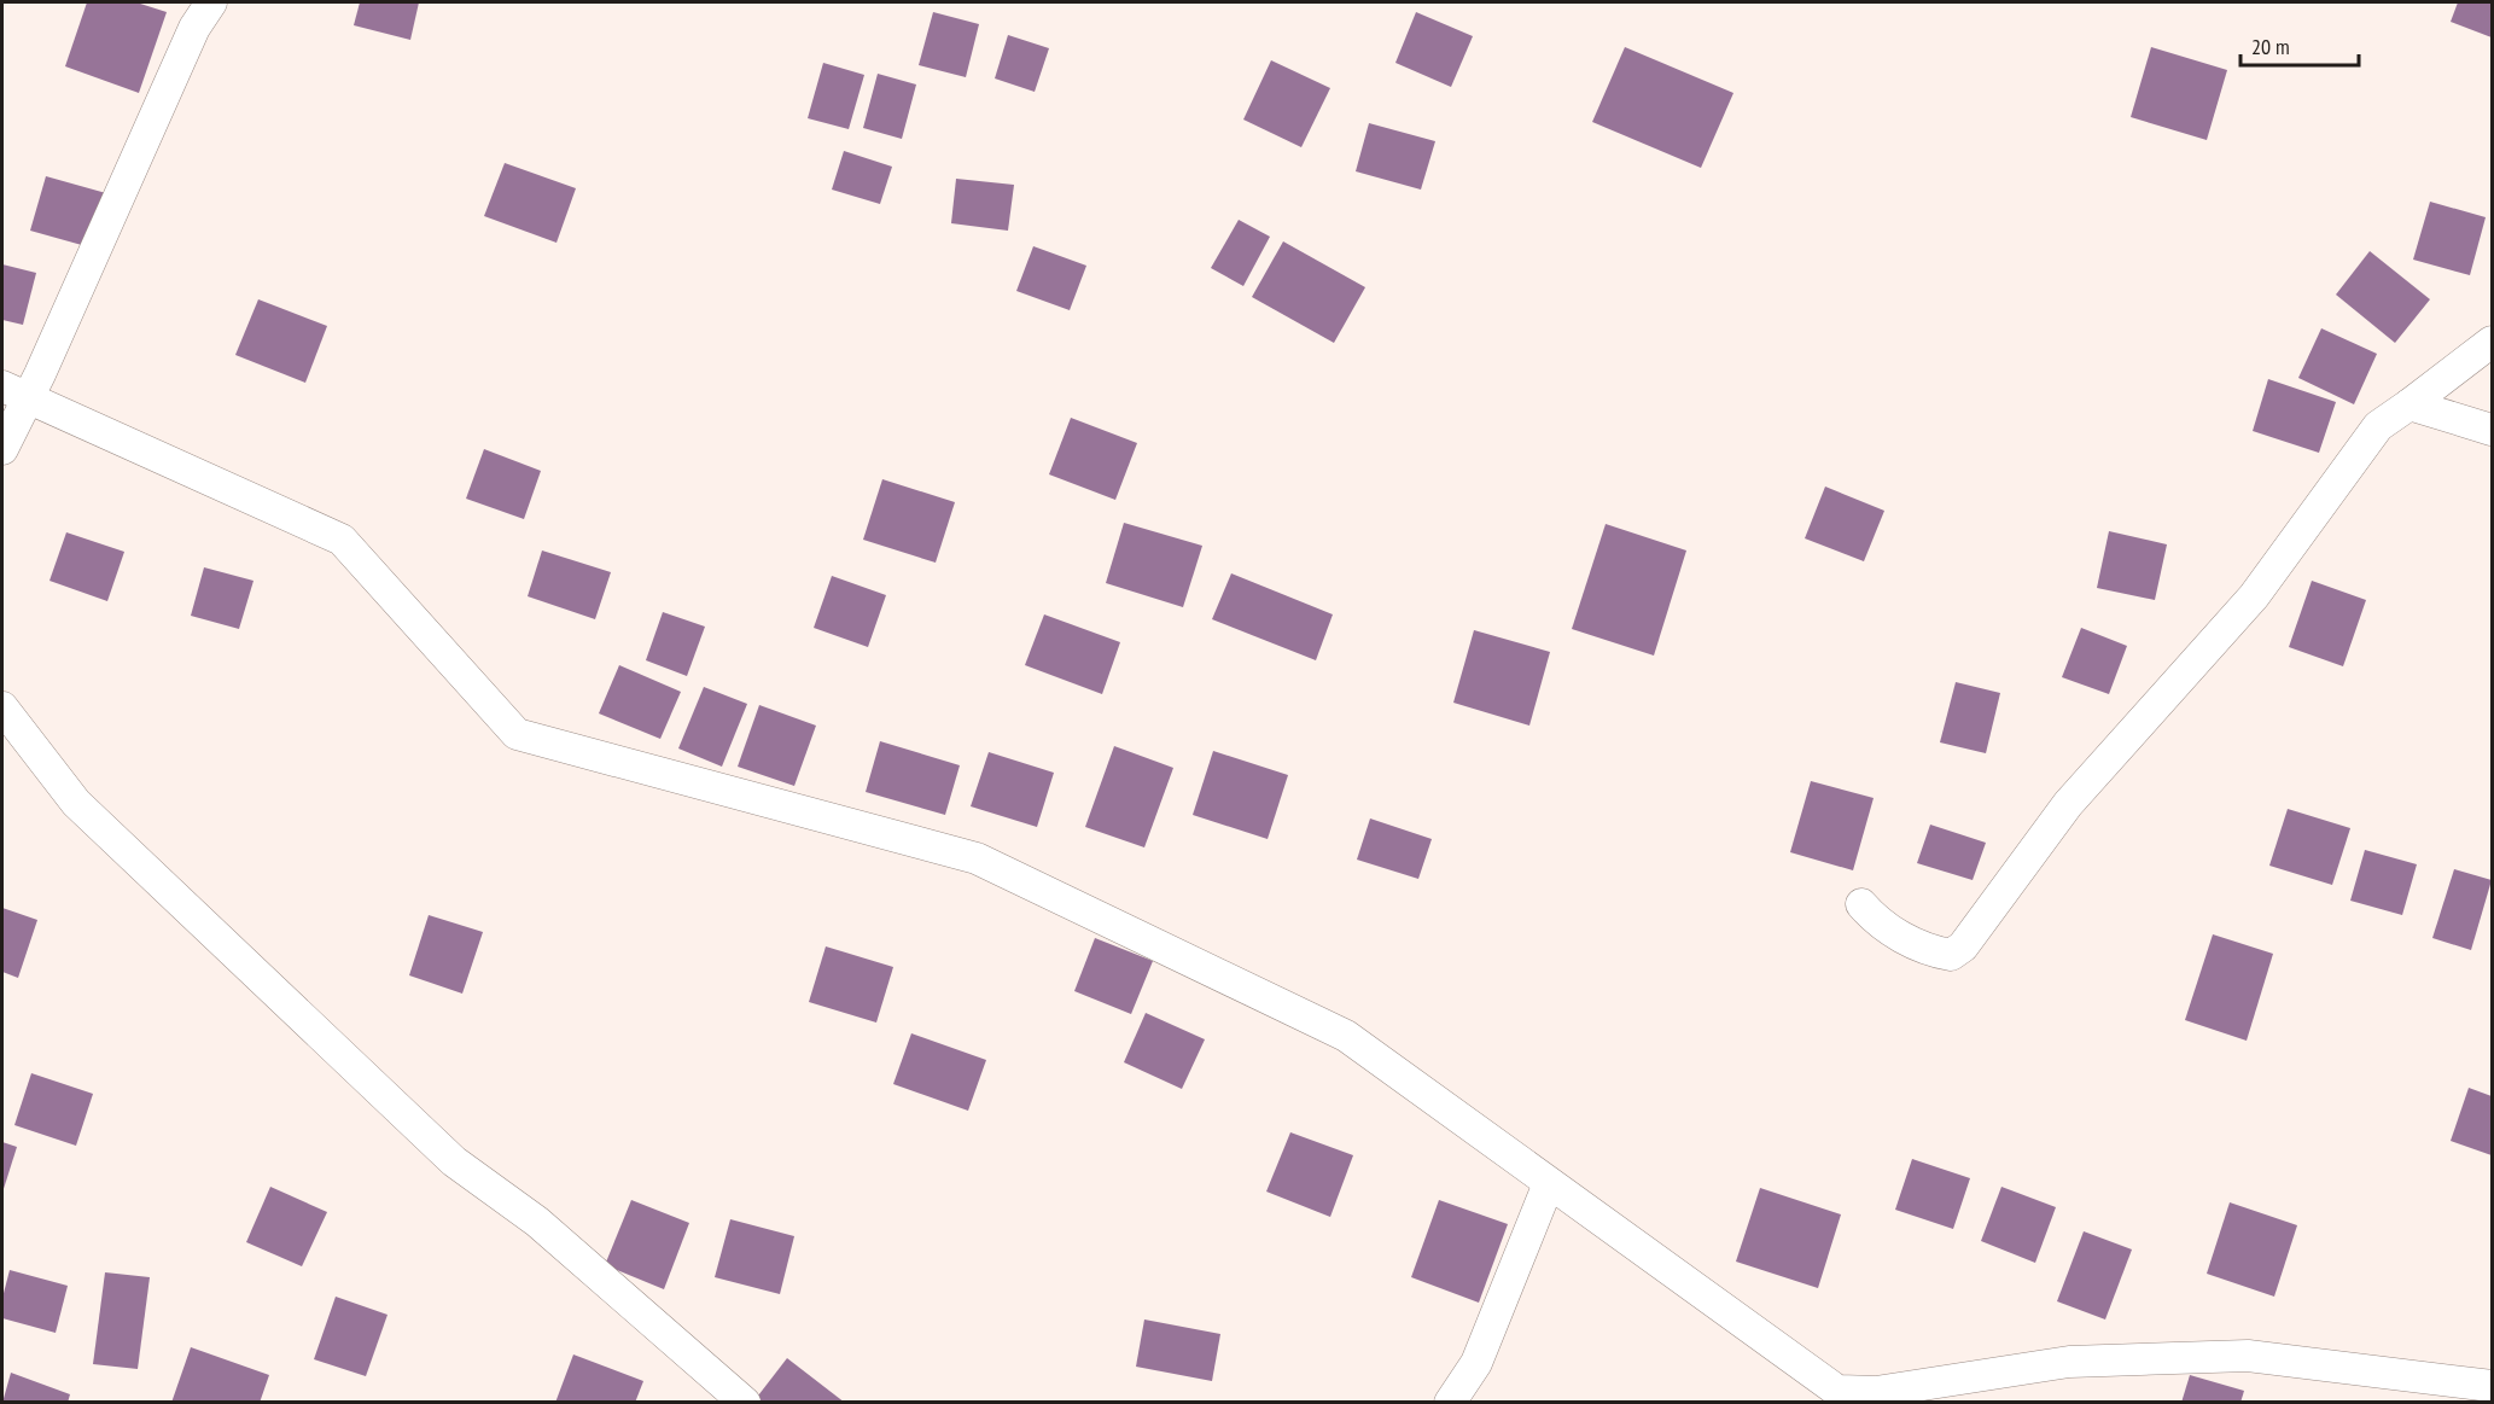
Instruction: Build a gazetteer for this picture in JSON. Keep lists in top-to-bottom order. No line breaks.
{"scale_bar":"20 m"}
